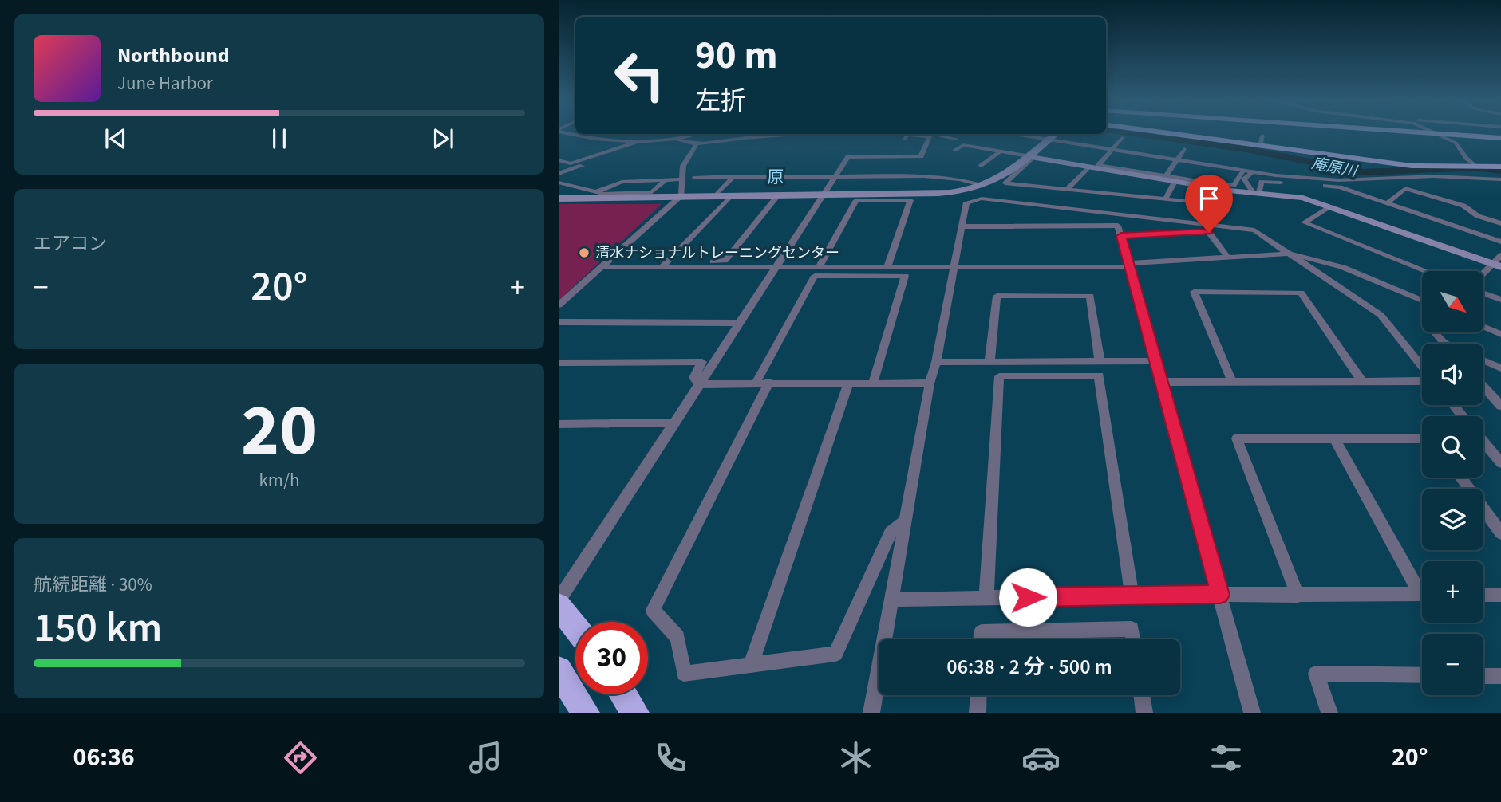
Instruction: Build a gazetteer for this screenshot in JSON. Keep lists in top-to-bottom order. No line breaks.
{"districts":["原"],"water":["庵原川"],"places":["清水ナショナルトレーニングセンター"],"north":"bottom right","page":{"turn":["90 m","左折"],"song":["Northbound","June Harbor"],"tile":["エアコン",["20","km/h"],["航続距離 · 30%","150 km"]],"heat":["−","20°","+"],"map_buttons":["+","−"],"limit":"30","trip":"06:38 · 2 分 · 500 m","tabs":["06:36","20°"]}}
